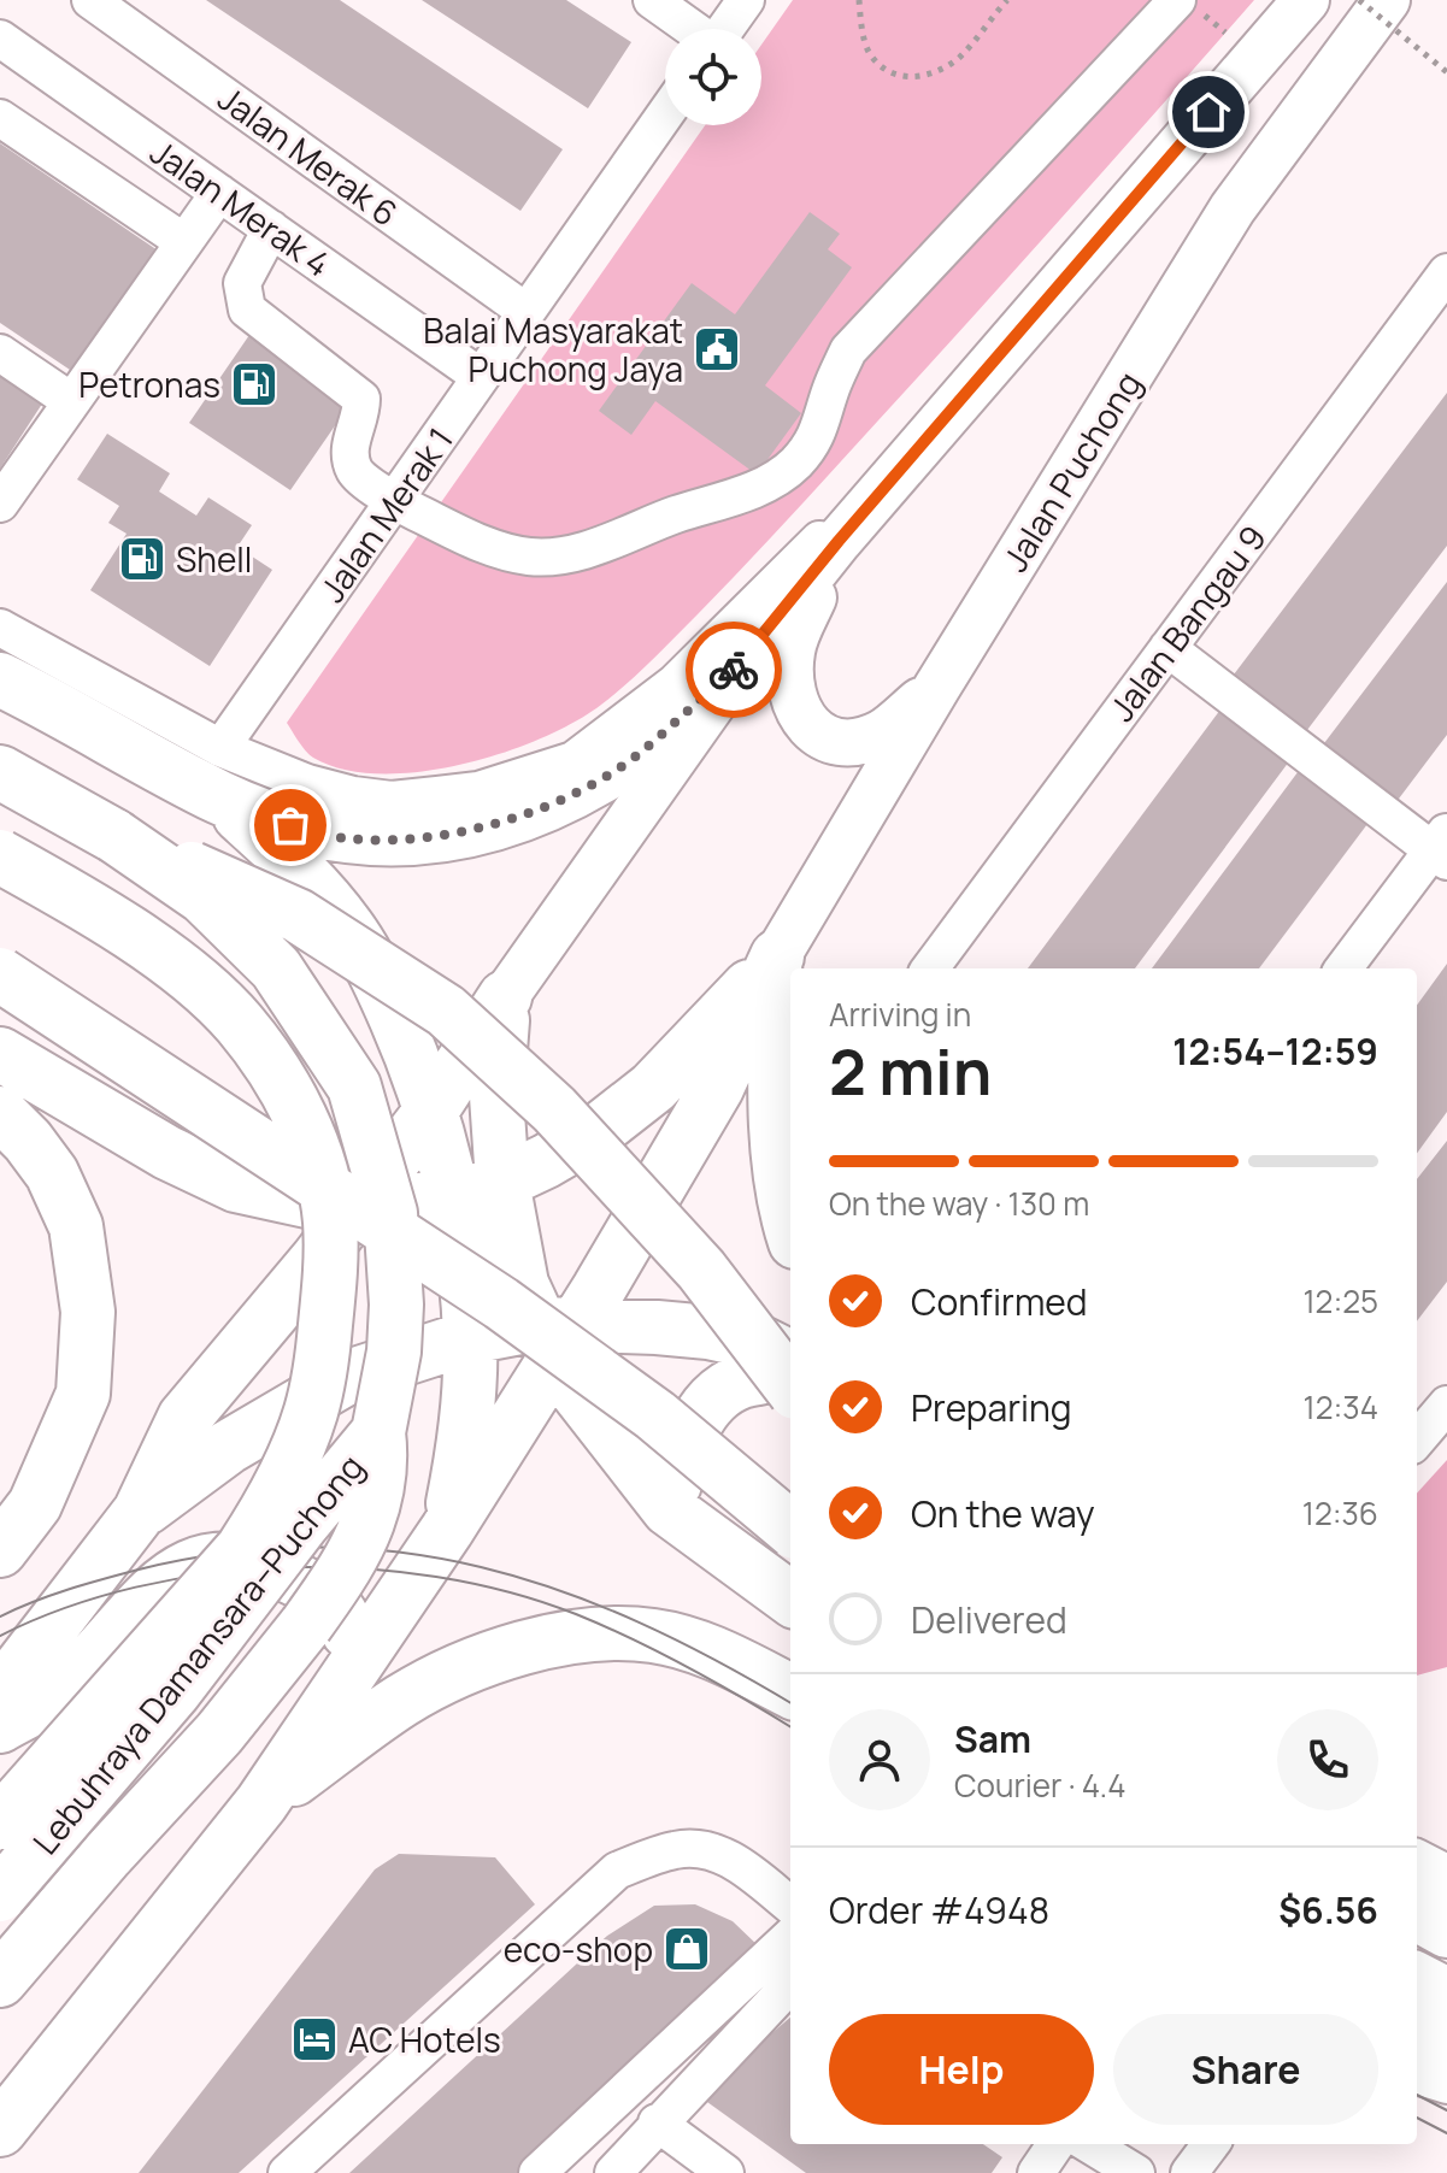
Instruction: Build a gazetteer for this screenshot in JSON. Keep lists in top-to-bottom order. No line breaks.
{"streets":{"highway":["Lebuhraya Damansara–Puchong"],"main road":["Jalan Puchong"],"street":["Jalan Merak 6","Jalan Merak 4","Jalan Merak 1","Jalan Bangau 9"]},"crossings":[["Jalan Merak 6","Jalan Merak 1"],["Jalan Merak 4","Jalan Merak 1"]],"places":{"public building":["Balai Masyarakat Puchong Jaya"],"fuel station":["Petronas","Shell"],"shop":["eco-shop"],"hotel":["AC Hotels"]},"page":{"heading":["2 min","Arriving in","12:54–12:59"],"panel":["Sam","Courier · 4.4","Order #4948","$6.56"],"bar":"On the way · 130 m","list":[["Confirmed","12:25"],["Preparing","12:34"],["On the way","12:36"],"Delivered"],"buttons":["Help","Share"]}}
